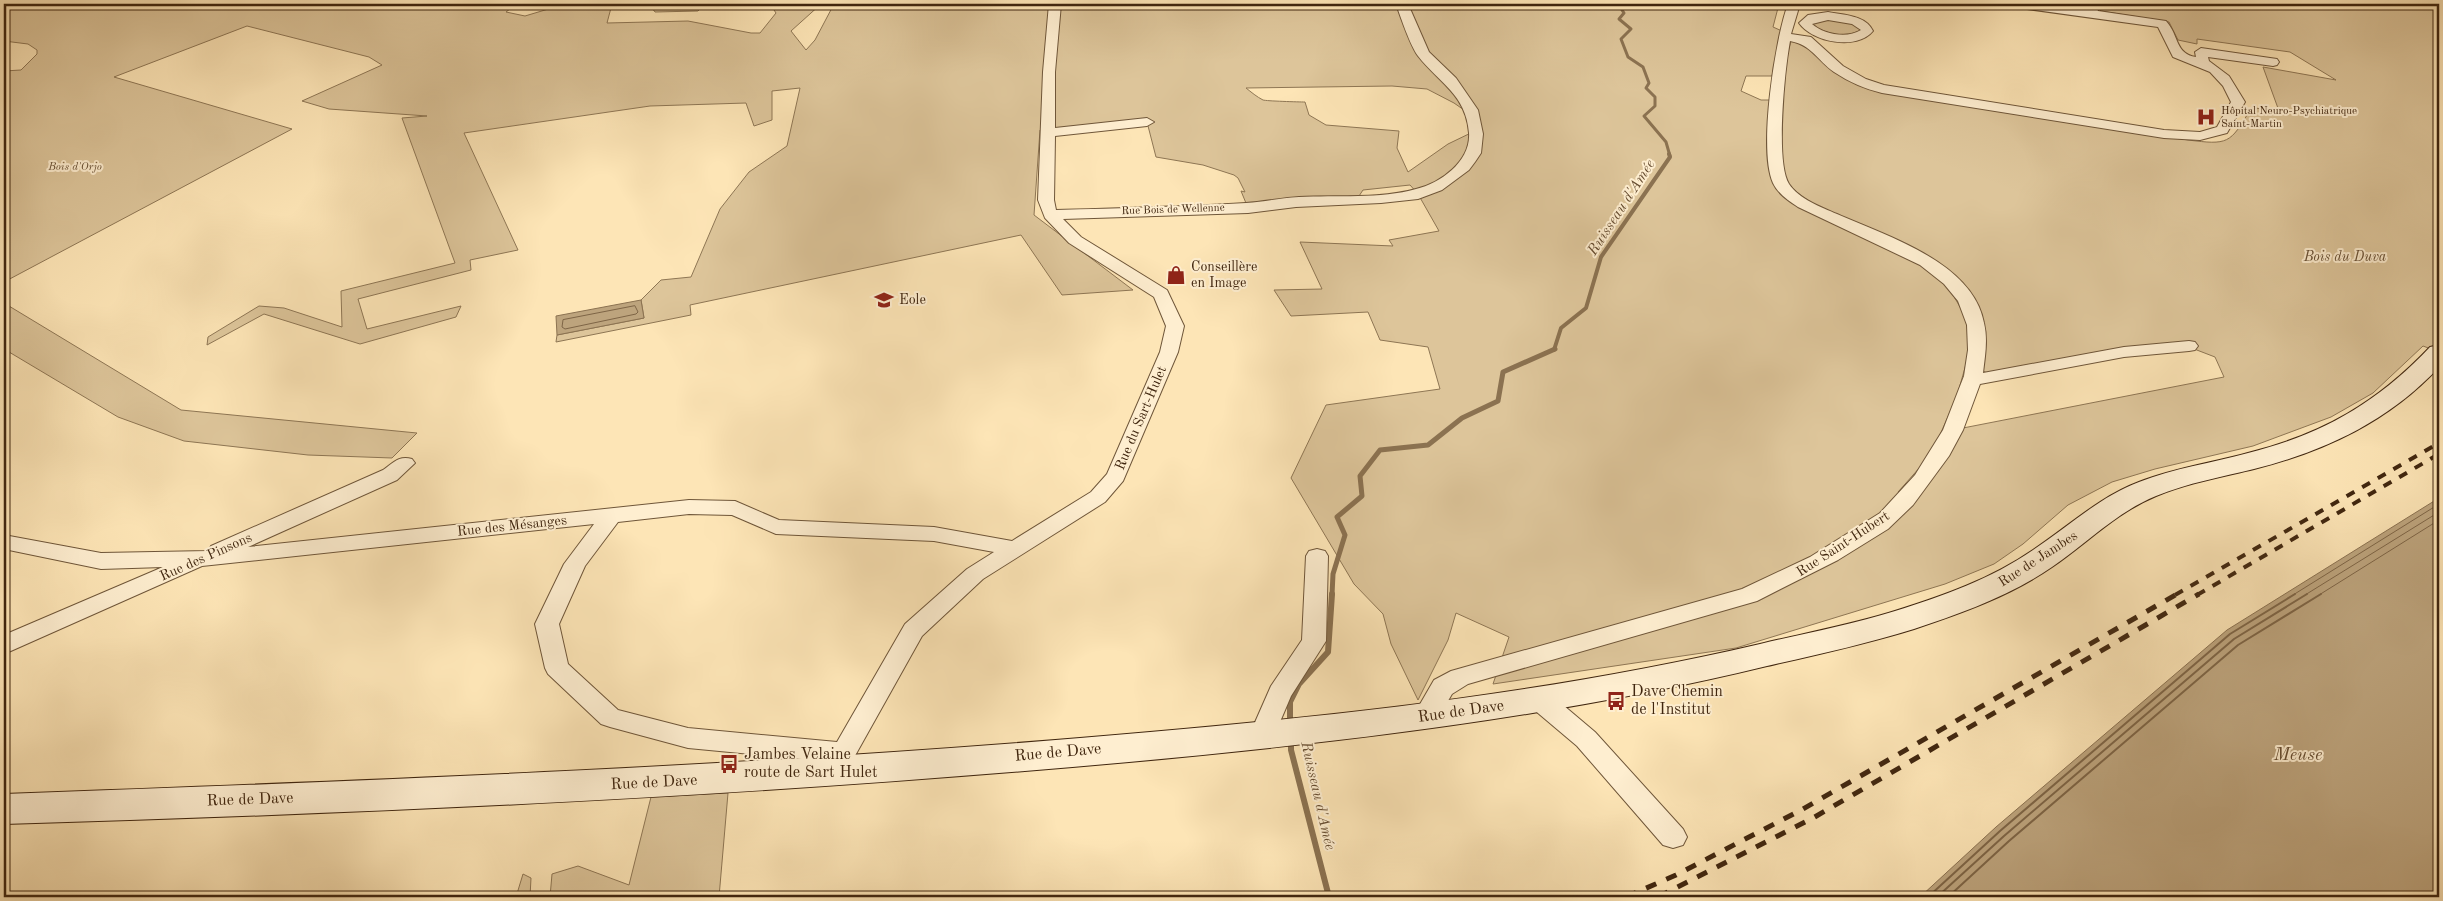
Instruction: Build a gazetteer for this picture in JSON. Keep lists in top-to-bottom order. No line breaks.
{"streets":{"main road":["Rue de Jambes","Rue de Dave"],"street":["Rue Bois de Wellenne","Rue du Sart-Hulet","Rue des Mésanges","Rue Saint-Hubert","Rue des Pinsons"]},"crossings":[["Rue Bois de Wellenne","Rue du Sart-Hulet"],["Rue du Sart-Hulet","Rue des Mésanges"],["Rue du Sart-Hulet","Rue de Dave"],["Rue des Mésanges","Rue des Pinsons"],["Rue Saint-Hubert","Rue de Dave"],["Rue de Jambes","Rue de Dave"]],"water":["Ruisseau d'Amée","Meuse"],"parks":["Bois d'Orjo","Bois du Duva"],"places":{"hospital":["Hôpital Neuro-Psychiatrique Saint-Martin"],"shop":["Conseillère en Image"],"school or university":["Eole"],"bus stop":["Dave Chemin de l'Institut","Jambes Velaine route de Sart Hulet"]}}
